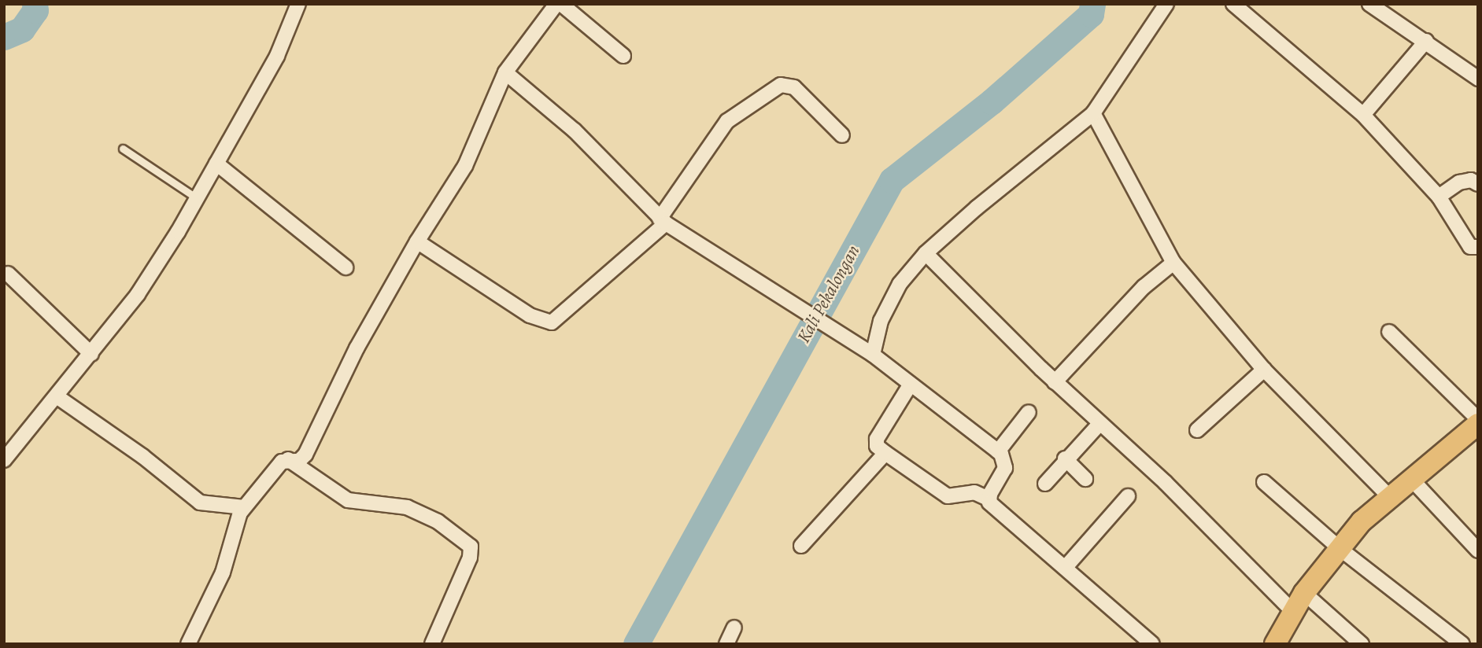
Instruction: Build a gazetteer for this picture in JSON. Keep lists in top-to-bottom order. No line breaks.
{"water":["Kali Pekalongan"]}
